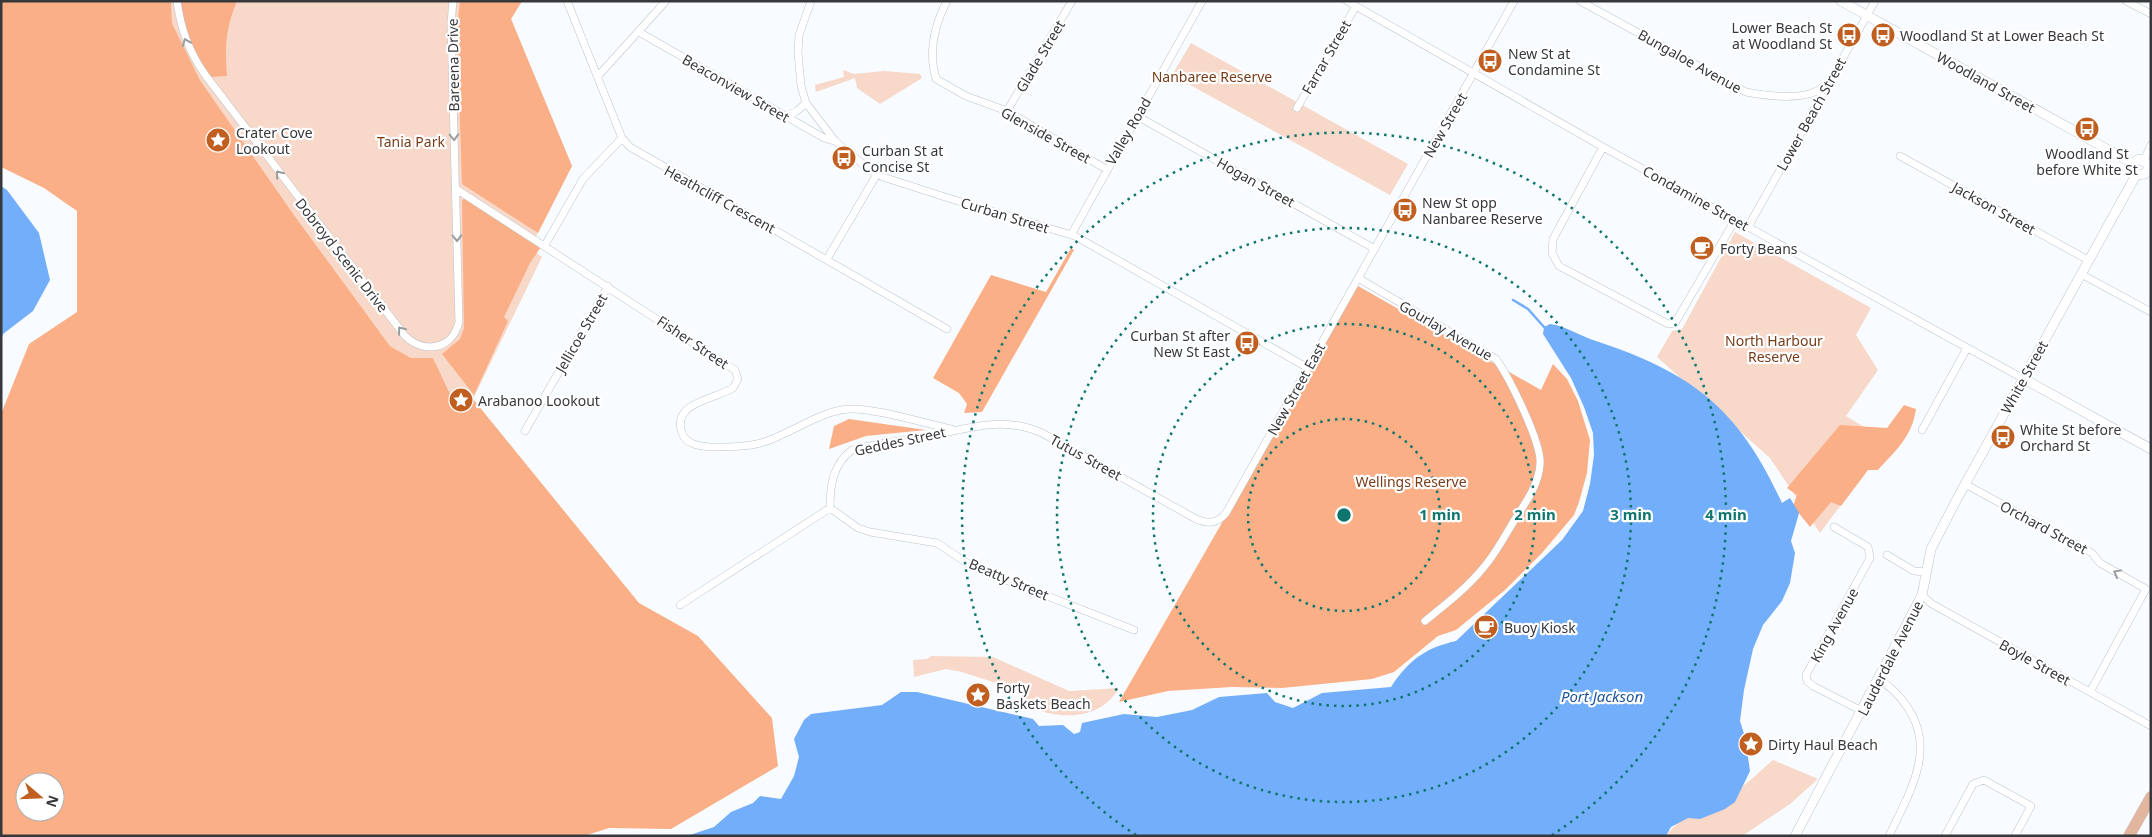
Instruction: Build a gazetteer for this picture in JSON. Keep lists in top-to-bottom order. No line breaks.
{"streets":{"street":["Glade Street","Farrar Street","Bungaloe Avenue","Bareena Drive","Woodland Street","Beaconview Street","Lower Beach Street","New Street","Valley Road","Glenside Street","Hogan Street","Condamine Street","Heathcliff Crescent","Jackson Street","Curban Street","Dobroyd Scenic Drive","Gourlay Avenue","Jellicoe Street","Fisher Street","White Street","New Street East","Geddes Street","Tutus Street","Orchard Street","Beatty Street","King Avenue","Lauderdale Avenue","Boyle Street"]},"crossings":[["Glade Street","Glenside Street"],["Farrar Street","Condamine Street"],["Bungaloe Avenue","Lower Beach Street"],["Bareena Drive","Dobroyd Scenic Drive"],["Bareena Drive","Fisher Street"],["Woodland Street","Lower Beach Street"],["Woodland Street","White Street"],["Beaconview Street","Curban Street"],["Lower Beach Street","Condamine Street"],["New Street","Hogan Street"],["New Street","Condamine Street"],["New Street","New Street East"],["Valley Road","Glenside Street"],["Valley Road","Hogan Street"],["Valley Road","Curban Street"],["Hogan Street","New Street East"],["Condamine Street","White Street"],["Jackson Street","White Street"],["Curban Street","New Street East"],["Dobroyd Scenic Drive","Fisher Street"],["Gourlay Avenue","New Street East"],["Jellicoe Street","Fisher Street"],["Fisher Street","Geddes Street"],["Fisher Street","Tutus Street"],["White Street","Orchard Street"],["White Street","Lauderdale Avenue"],["New Street East","Tutus Street"],["Geddes Street","Tutus Street"],["Geddes Street","Beatty Street"],["Orchard Street","Boyle Street"],["King Avenue","Lauderdale Avenue"],["Lauderdale Avenue","Boyle Street"]],"one_way":["Bareena Drive"],"water":["Port Jackson"],"parks":["Nanbaree Reserve","Tania Park","North Harbour Reserve","Wellings Reserve"],"places":{"bus stop":["Lower Beach St at Woodland St","Woodland St at Lower Beach St","New St at Condamine St","Woodland St before White St","Curban St at Concise St","New St opp Nanbaree Reserve","Curban St after New St East","White St before Orchard St"],"place":["Crater Cove Lookout","Arabanoo Lookout","Forty Baskets Beach","Dirty Haul Beach"],"cafe":["Forty Beans","Buoy Kiosk"]},"north":"right","rings":["1 min","2 min","3 min","4 min"]}
